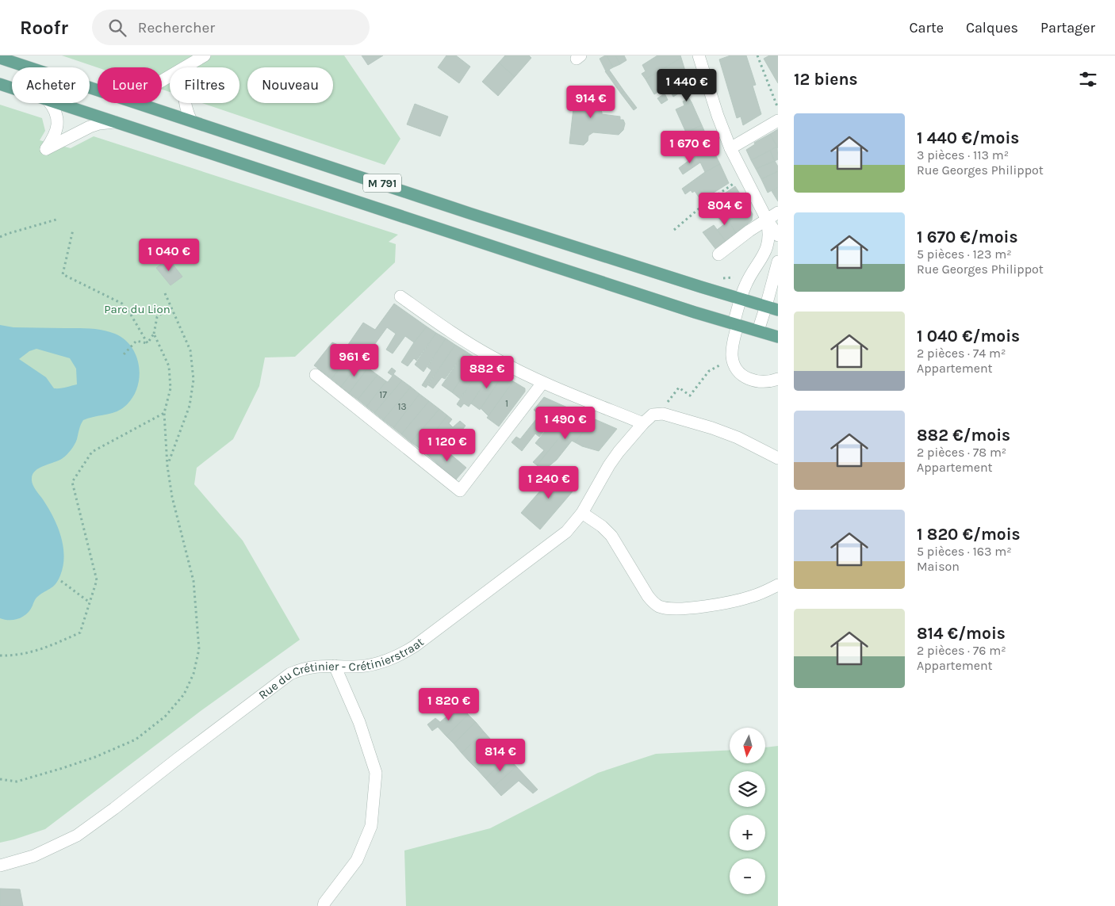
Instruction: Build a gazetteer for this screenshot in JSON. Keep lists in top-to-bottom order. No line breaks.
{"streets":{"main road":["M 791"],"street":["Rue du Crétinier - Crétinierstraat"]},"parks":["Parc du Lion"],"house_numbers":["17","1","13"],"north":"bottom","page":{"header":"Roofr","search":"Rechercher","nav":["Carte","Calques","Partager"],"heading":"12 biens","chip":["Acheter","Louer","Filtres","Nouveau"],"price":["1 440 €","914 €","1 670 €","804 €","1 040 €","961 €","882 €","1 490 €","1 120 €","1 240 €","1 820 €","814 €"],"list":[{"name":"1 440 €/mois","note":"3 pièces · 113 m² · Rue Georges Philippot"},{"name":"1 670 €/mois","note":"5 pièces · 123 m² · Rue Georges Philippot"},{"name":"1 040 €/mois","note":"2 pièces · 74 m² · Appartement"},{"name":"882 €/mois","note":"2 pièces · 78 m² · Appartement"},{"name":"1 820 €/mois","note":"5 pièces · 163 m² · Maison"},{"name":"814 €/mois","note":"2 pièces · 76 m² · Appartement"}],"map_buttons":["+","−"]}}
